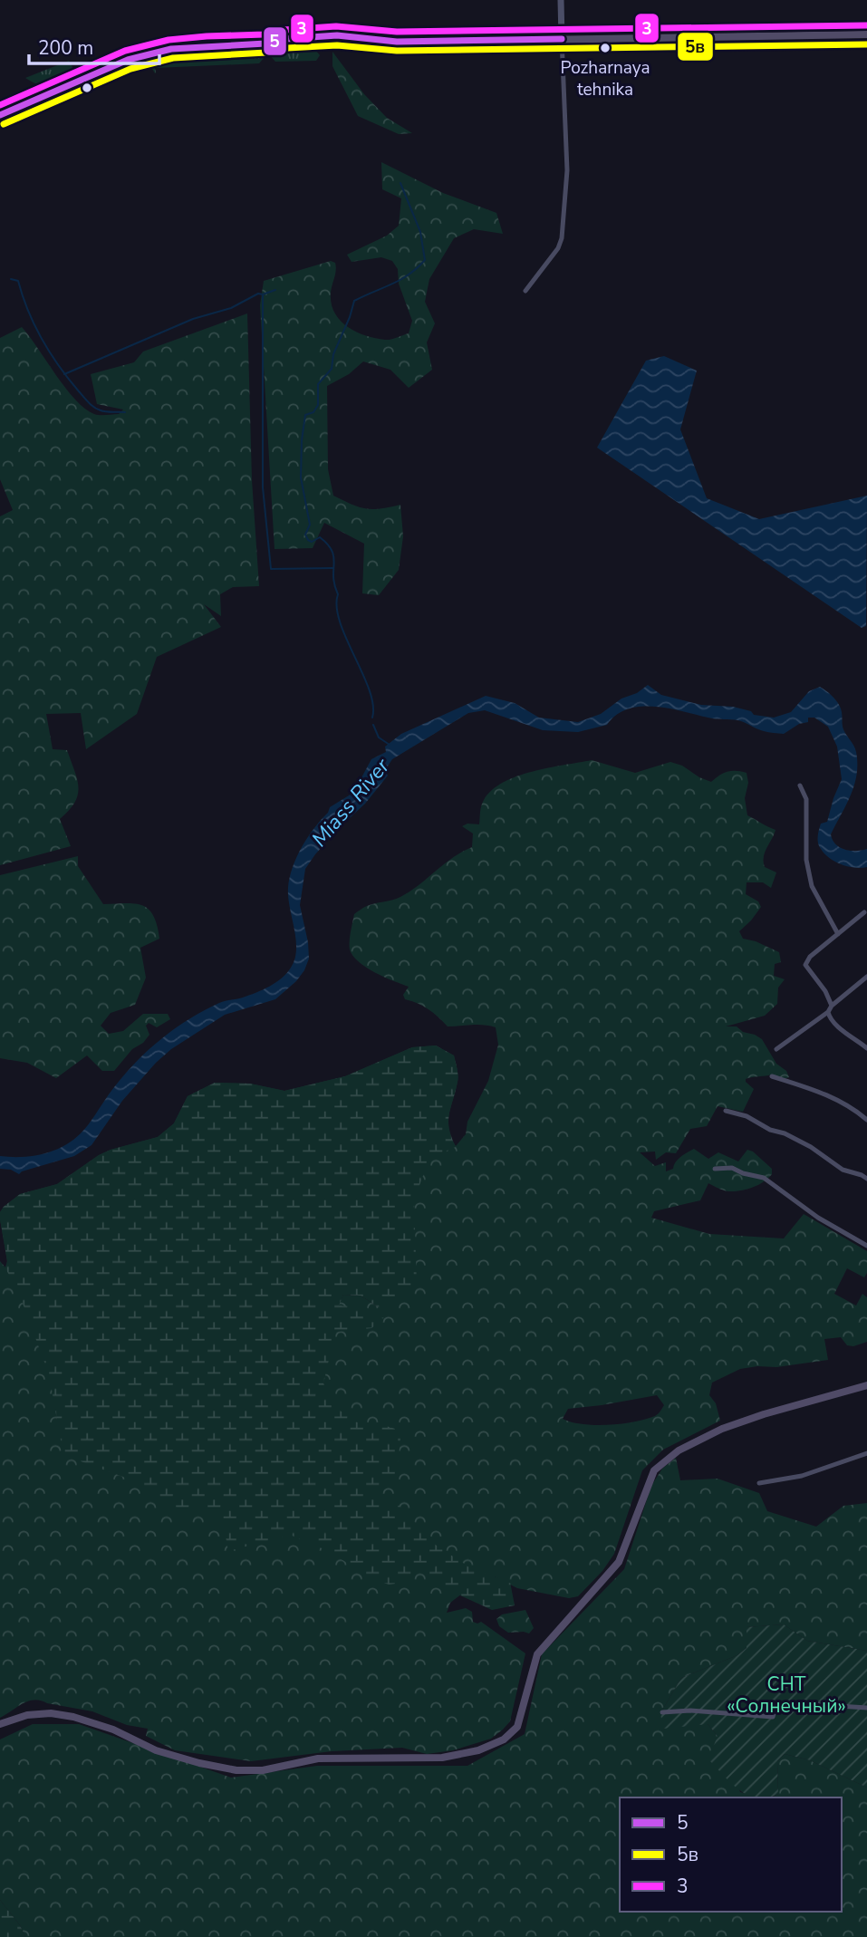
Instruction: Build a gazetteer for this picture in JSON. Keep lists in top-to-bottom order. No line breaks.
{"water":["Miass River"],"parks":["СНТ «Солнечный»"],"places":["Pozharnaya tehnika"],"lines":["transit line 3","transit line 5","transit line 5в"],"legend":["5","5в","3"],"scale_bar":"200 m"}
